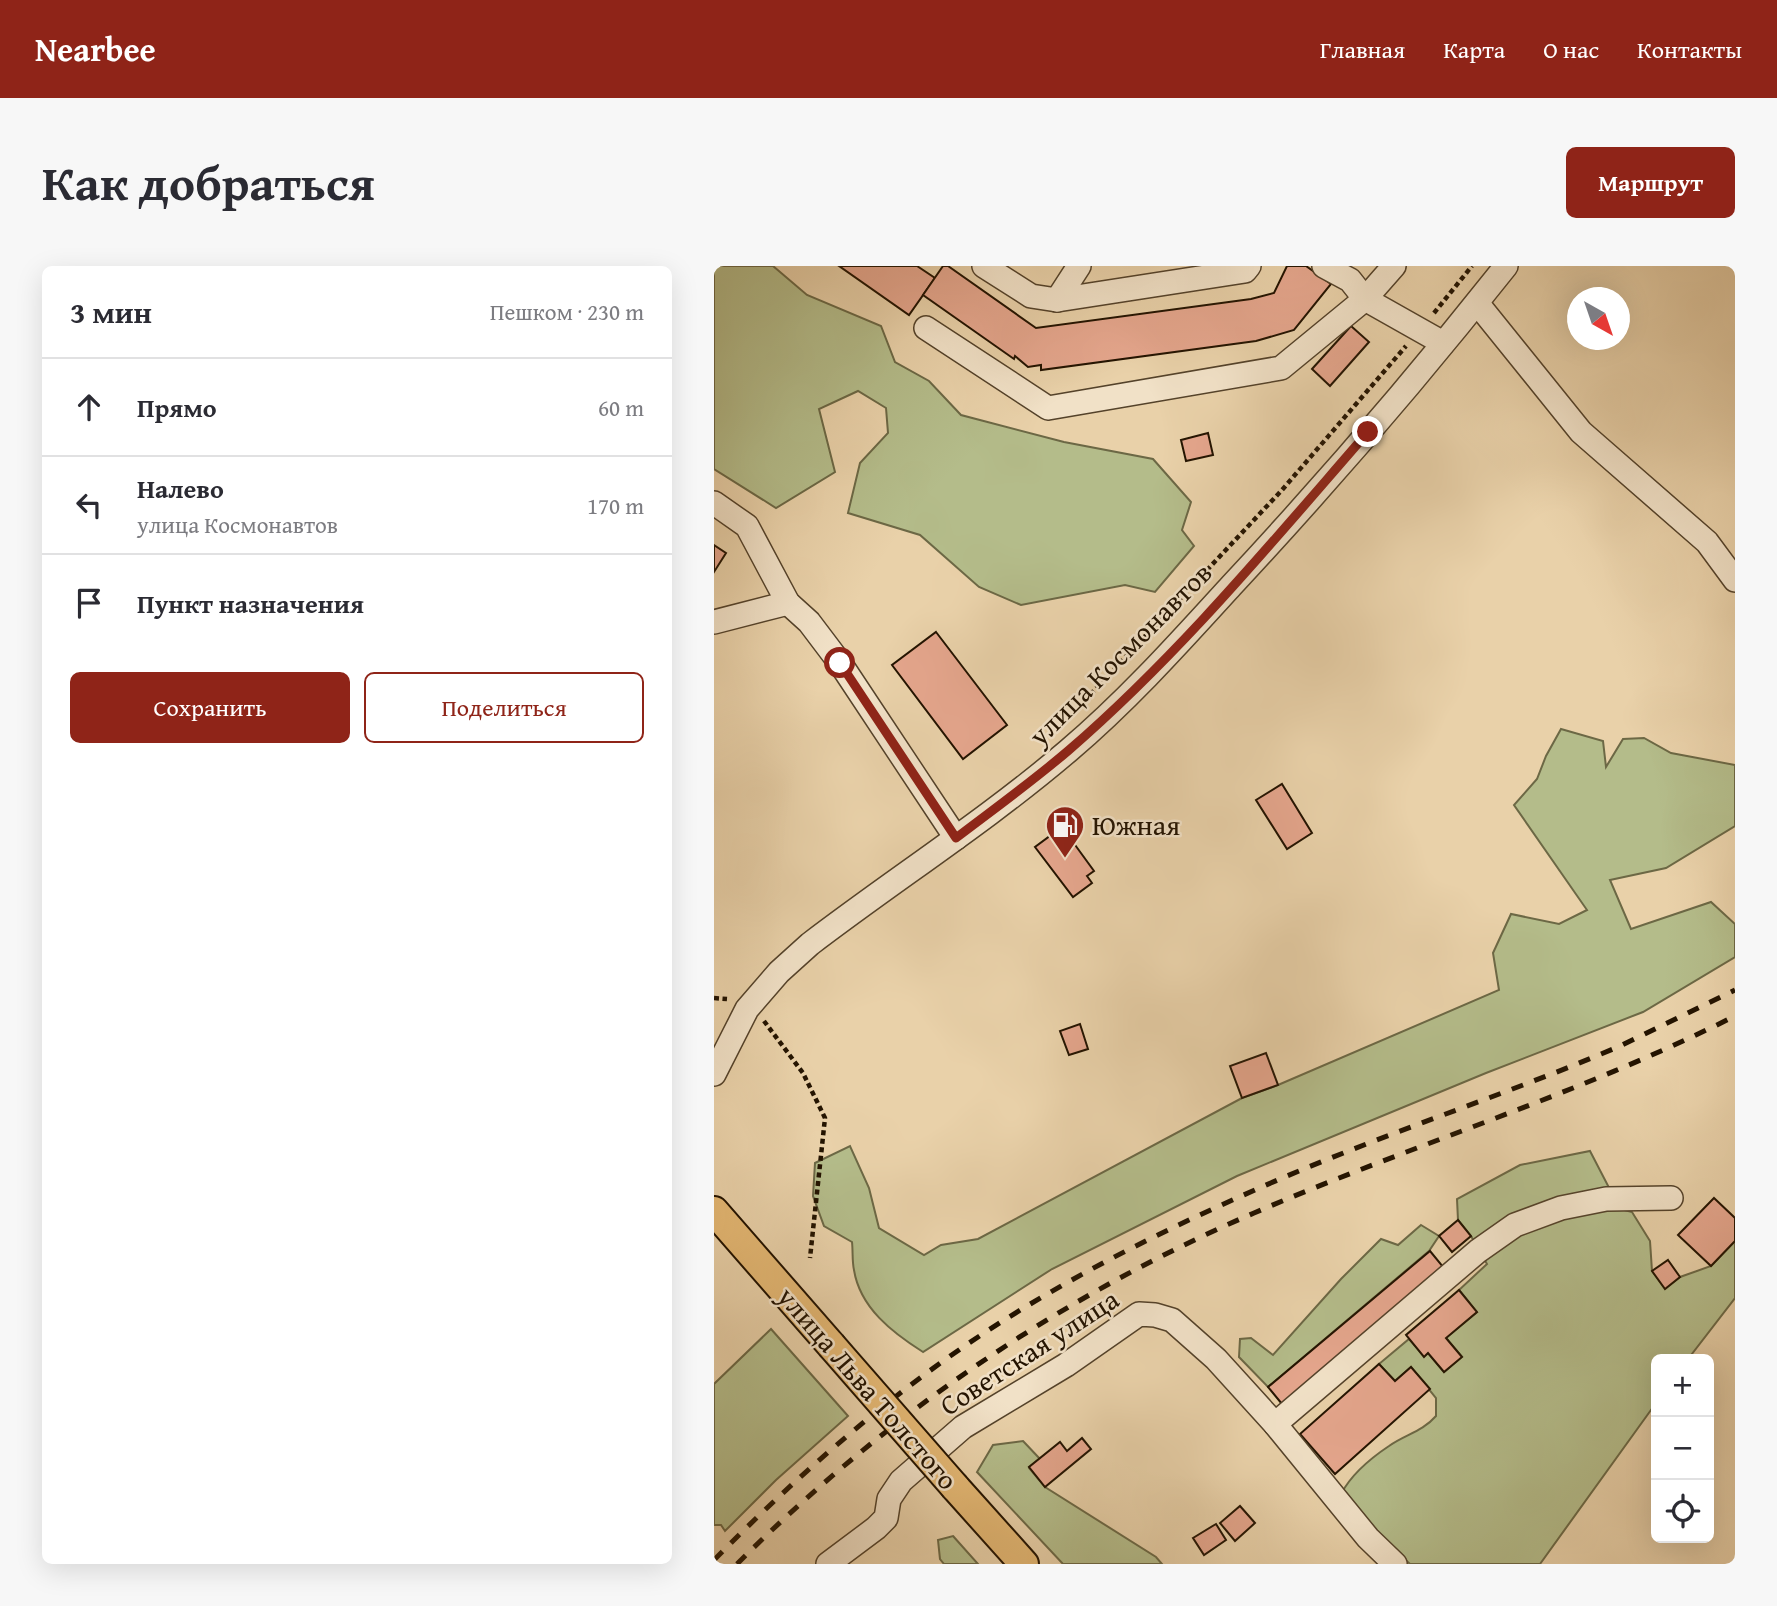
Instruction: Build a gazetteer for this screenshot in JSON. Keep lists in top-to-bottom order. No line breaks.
{"streets":{"main road":["улица Льва Толстого"],"street":["улица Космонавтов","Советская улица"]},"places":{"fuel station":["Южная"]},"north":"bottom right","page":{"header":"Nearbee","nav":["Главная","Карта","О нас","Контакты"],"title":"Как добраться","buttons":["Маршрут",["Сохранить","Поделиться"]],"heading":["3 мин","Пешком · 230 m"],"list":[["Прямо","60 m"],["Налево","улица Космонавтов","170 m"],"Пункт назначения"],"map_buttons":["+","−"]}}
